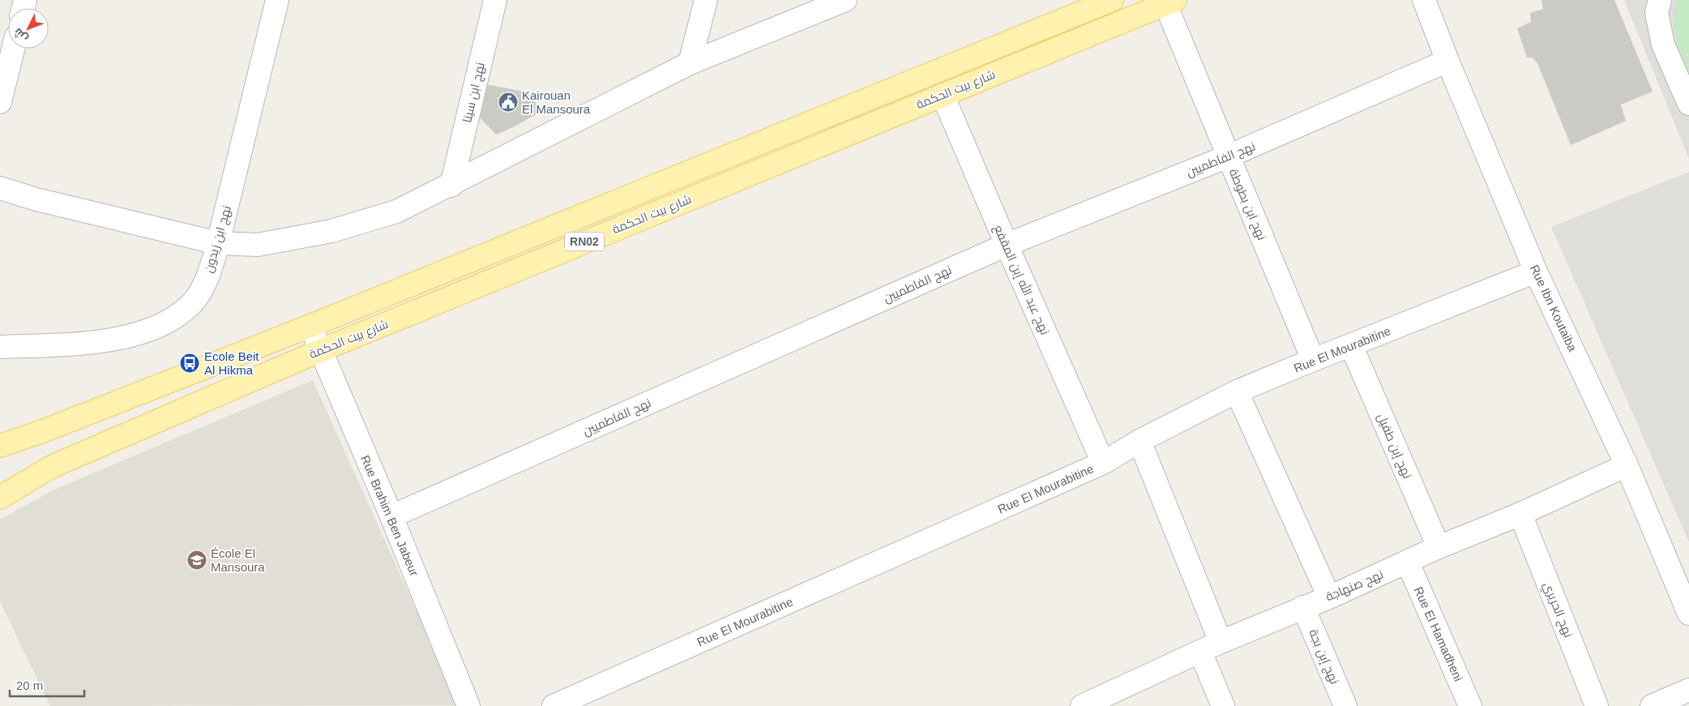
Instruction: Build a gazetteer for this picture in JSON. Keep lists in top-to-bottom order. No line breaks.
{"streets":{"main road":["شارع بيت الحكمة","RN02"],"street":["نهج ابن سينا","نهج الفاطميين","نهج ابن بطوطة","نهج ابن زيدون","نهج عبد الله إبن المقفع","Rue Ibn Koutaiba","Rue El Mourabitine","نهج إبن طفيل","Rue Brahim Ben Jabeur","نهج صنهاجة","نهج الحريري","Rue El Hamadheni","نهج إبن بجة"]},"crossings":[["شارع بيت الحكمة","نهج ابن بطوطة"],["شارع بيت الحكمة","نهج عبد الله إبن المقفع"],["شارع بيت الحكمة","Rue Brahim Ben Jabeur"],["نهج الفاطميين","نهج ابن بطوطة"],["نهج الفاطميين","نهج عبد الله إبن المقفع"],["نهج الفاطميين","Rue Ibn Koutaiba"],["نهج الفاطميين","Rue Brahim Ben Jabeur"],["نهج ابن بطوطة","Rue El Mourabitine"],["نهج عبد الله إبن المقفع","Rue El Mourabitine"],["Rue Ibn Koutaiba","Rue El Mourabitine"],["Rue Ibn Koutaiba","نهج صنهاجة"],["Rue El Mourabitine","نهج إبن طفيل"],["نهج إبن طفيل","نهج صنهاجة"],["نهج صنهاجة","نهج الحريري"],["نهج صنهاجة","Rue El Hamadheni"],["نهج صنهاجة","نهج إبن بجة"]],"places":{"public building":["Kairouan El Mansoura"],"bus stop":["Ecole Beit Al Hikma"],"school or university":["École El Mansoura"]},"scale_bar":"20 m","north":"bottom left"}
